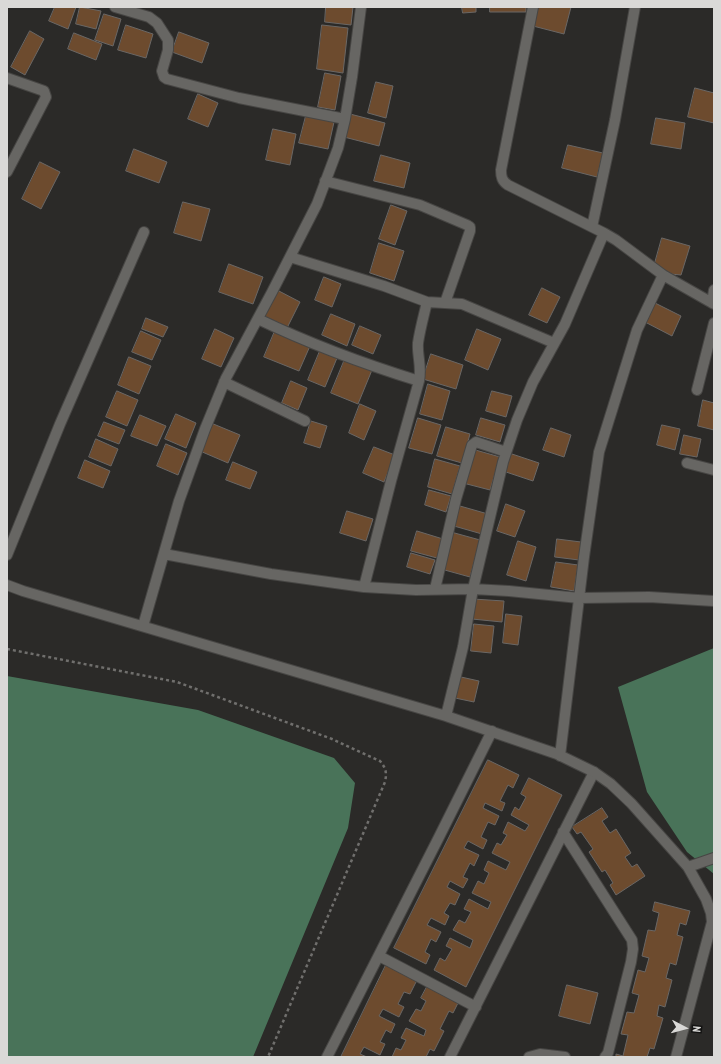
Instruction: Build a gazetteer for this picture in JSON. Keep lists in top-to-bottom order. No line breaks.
{"north":"right"}
